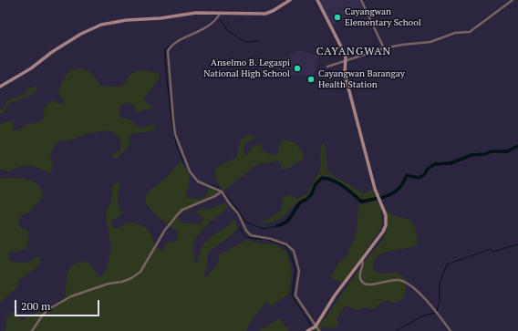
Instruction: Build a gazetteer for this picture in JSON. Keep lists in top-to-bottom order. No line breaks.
{"districts":["CAYANGWAN"],"places":["Cayangwan Elementary School","Anselmo B. Legaspi National High School","Cayangwan Barangay Health Station"],"scale_bar":"200 m"}
